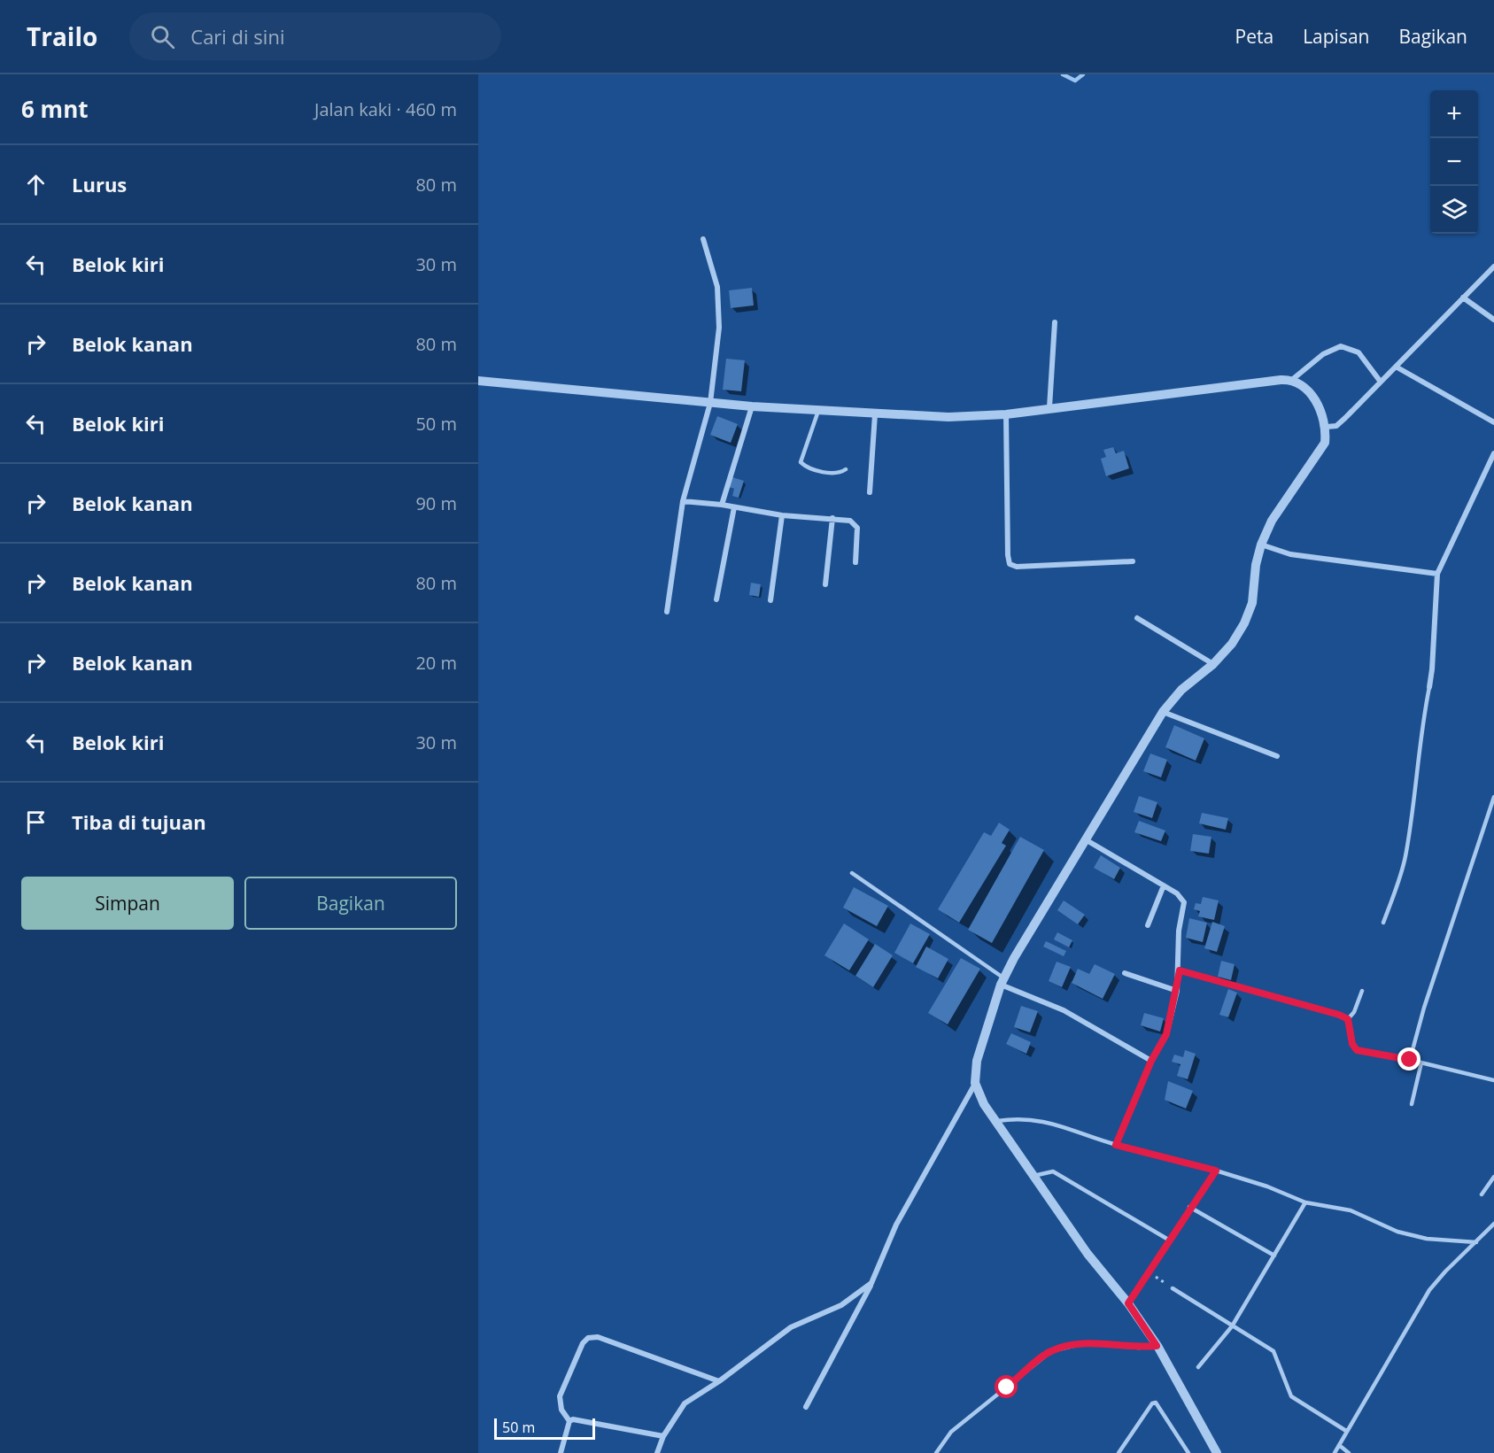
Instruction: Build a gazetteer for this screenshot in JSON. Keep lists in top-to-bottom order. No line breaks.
{"scale_bar":"50 m","page":{"header":"Trailo","search":"Cari di sini","nav":["Peta","Lapisan","Bagikan"],"heading":["6 mnt","Jalan kaki · 460 m"],"map_buttons":["+","−"],"list":[["Lurus","80 m"],["Belok kiri","30 m"],["Belok kanan","80 m"],["Belok kiri","50 m"],["Belok kanan","90 m"],["Belok kanan","80 m"],["Belok kanan","20 m"],["Belok kiri","30 m"],"Tiba di tujuan"],"buttons":["Simpan","Bagikan"],"scale":"50 m"}}
